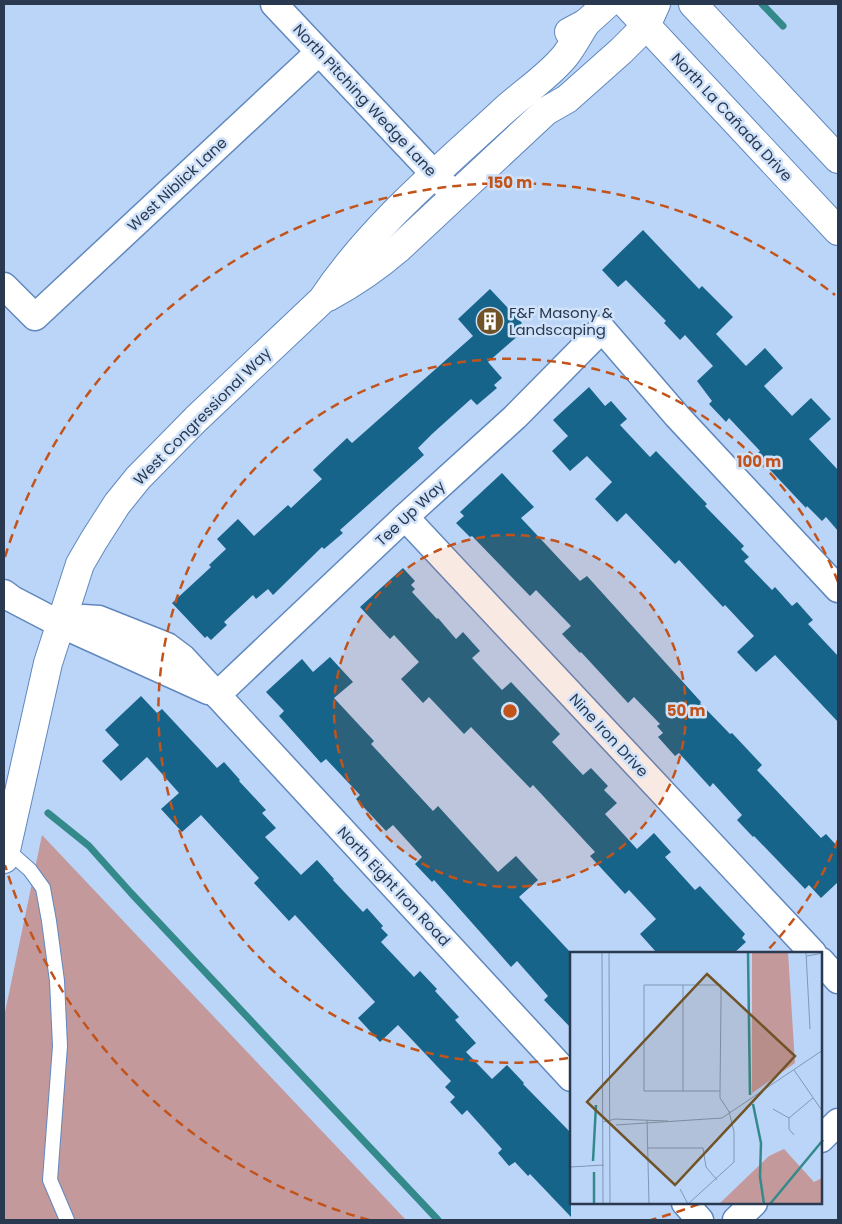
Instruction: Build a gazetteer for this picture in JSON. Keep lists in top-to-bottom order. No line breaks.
{"streets":{"street":["North Pitching Wedge Lane","North La Cañada Drive","West Niblick Lane","West Congressional Way","Tee Up Way","Nine Iron Drive","North Eight Iron Road"]},"crossings":[["North Pitching Wedge Lane","West Niblick Lane"],["North Pitching Wedge Lane","West Congressional Way"],["North La Cañada Drive","West Congressional Way"],["West Congressional Way","North Eight Iron Road"],["Tee Up Way","Nine Iron Drive"],["Tee Up Way","North Eight Iron Road"]],"places":{"building":["F&F Masony & Landscaping"]},"rings":["150 m","100 m","50 m"]}
